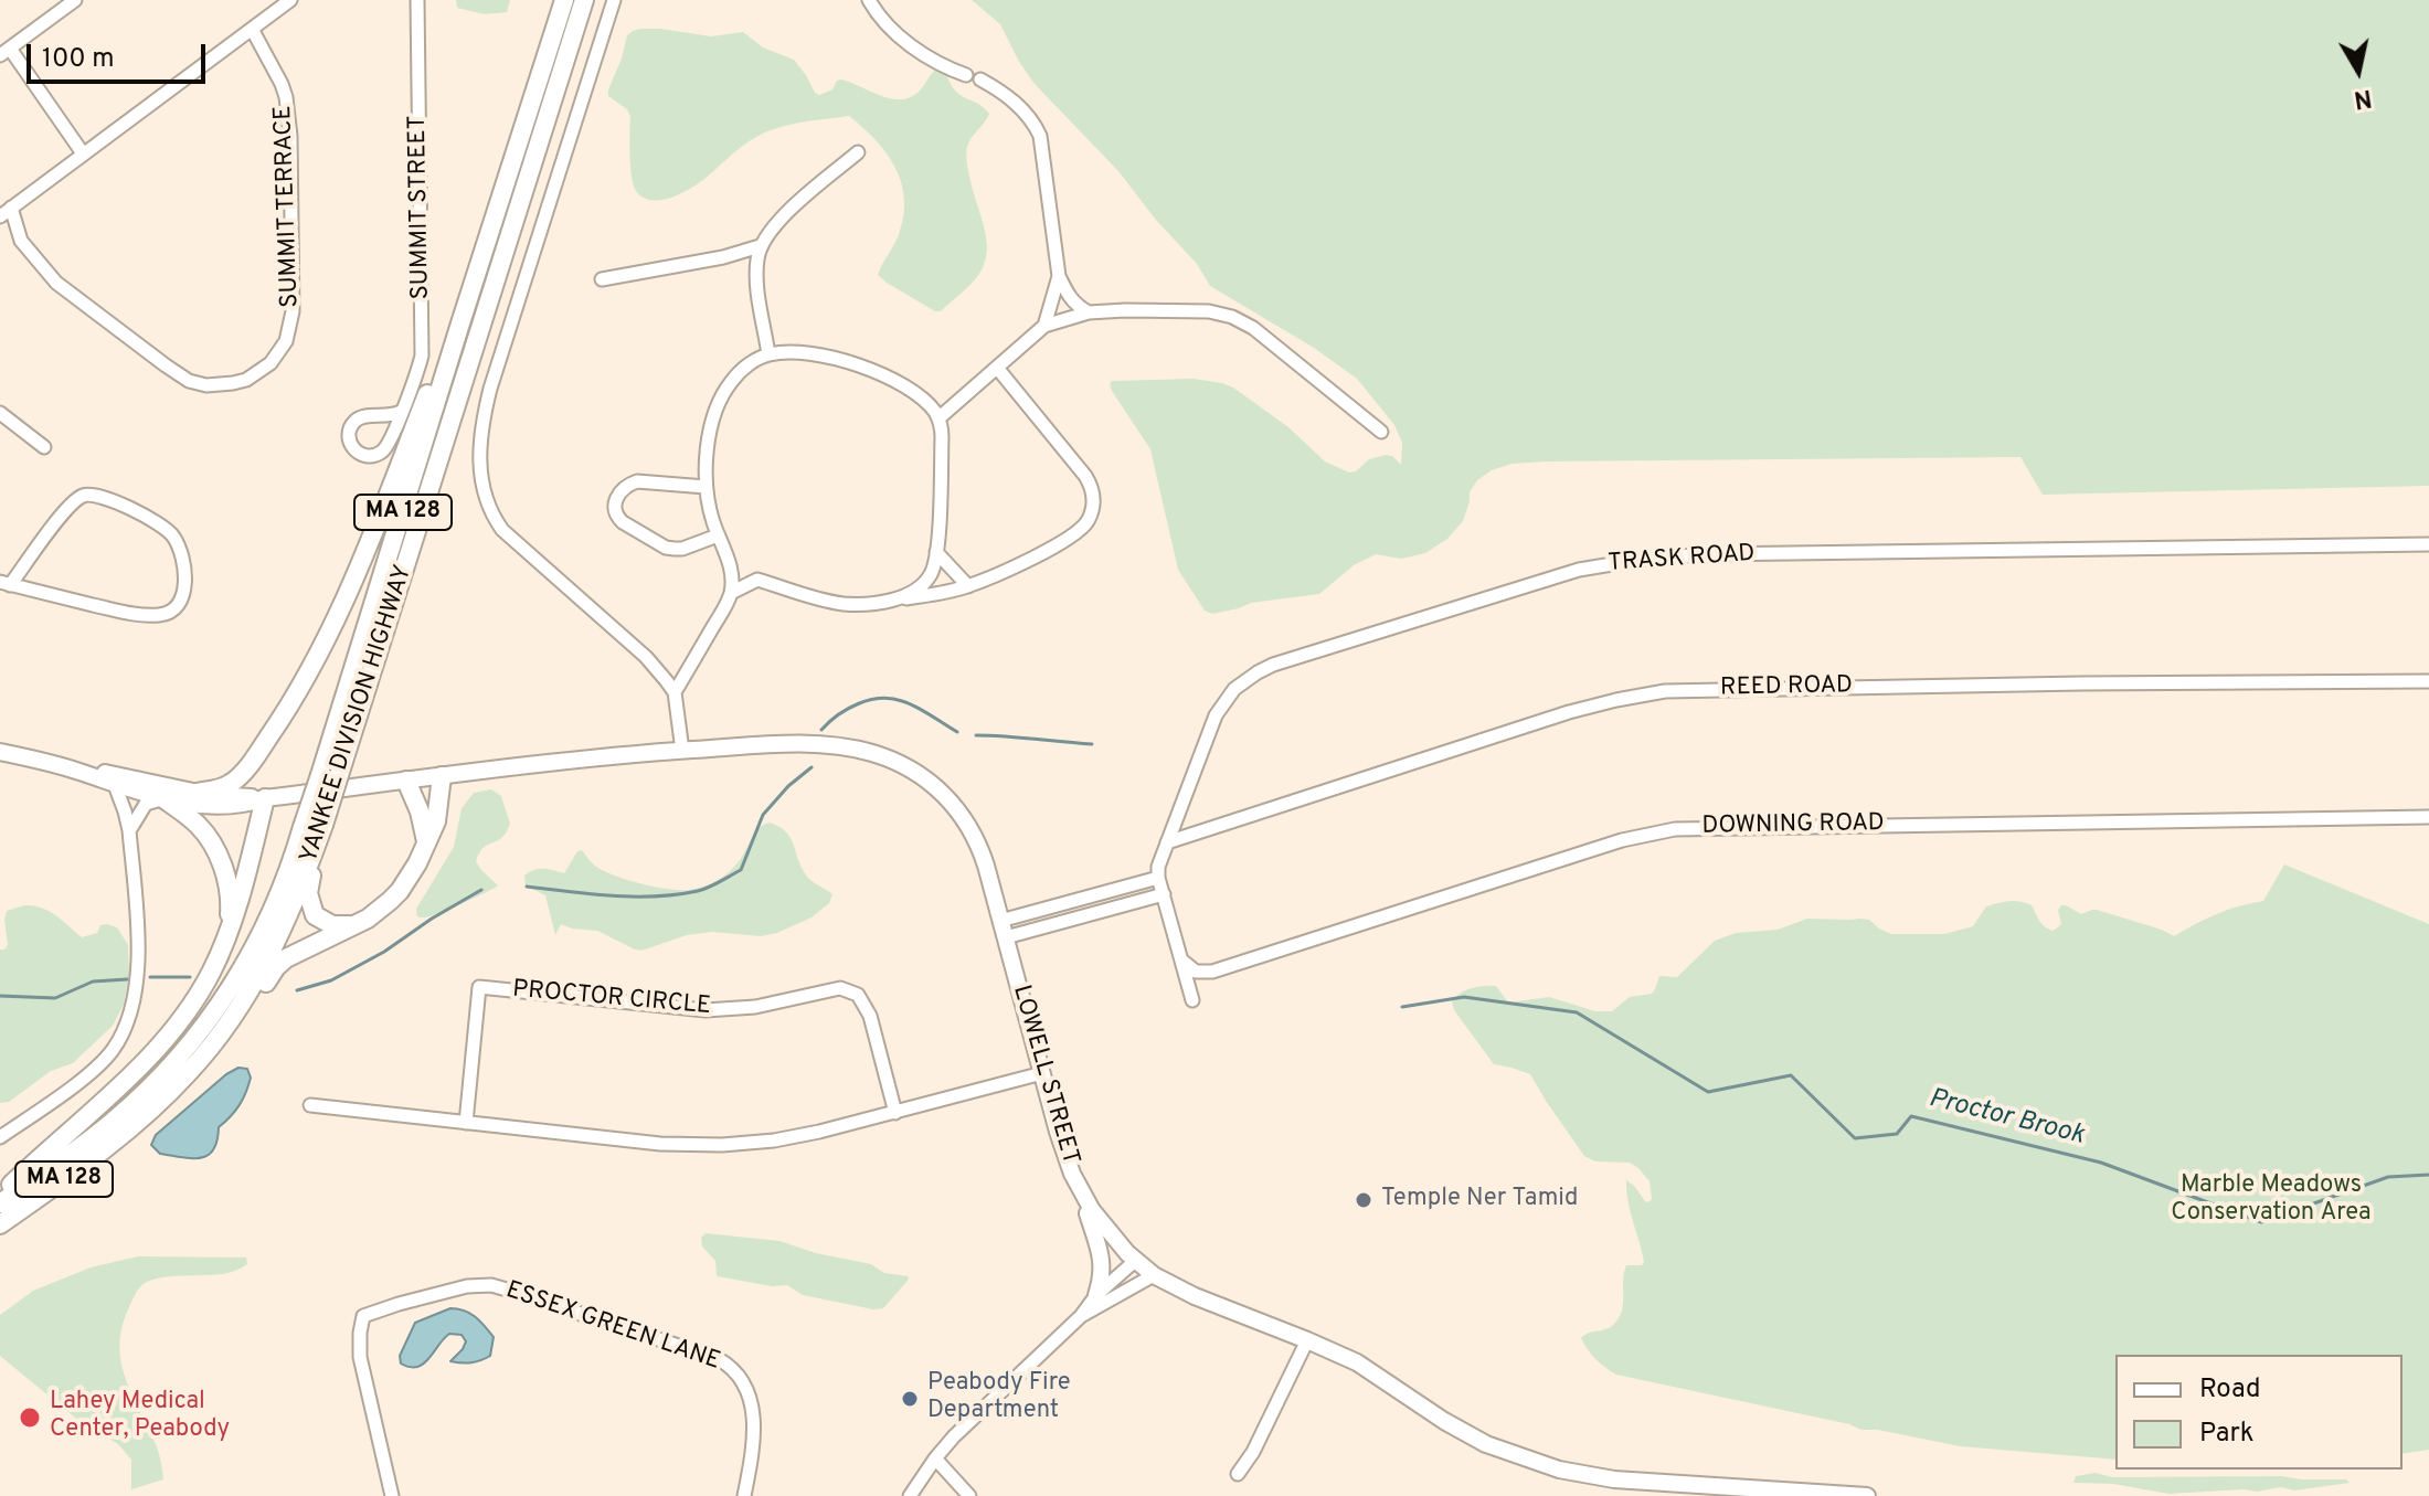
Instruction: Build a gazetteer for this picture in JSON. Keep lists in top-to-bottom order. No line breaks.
{"streets":{"highway":["MA 128","YANKEE DIVISION HIGHWAY"],"main road":["LOWELL STREET"],"street":["SUMMIT TERRACE","SUMMIT STREET","TRASK ROAD","REED ROAD","DOWNING ROAD","PROCTOR CIRCLE","ESSEX GREEN LANE"]},"crossings":[["TRASK ROAD","REED ROAD"]],"water":["Proctor Brook"],"parks":["Marble Meadows Conservation Area"],"places":["Temple Ner Tamid","Peabody Fire Department","Lahey Medical Center, Peabody"],"legend":["Road","Park"],"scale_bar":"100 m","north":"bottom"}
